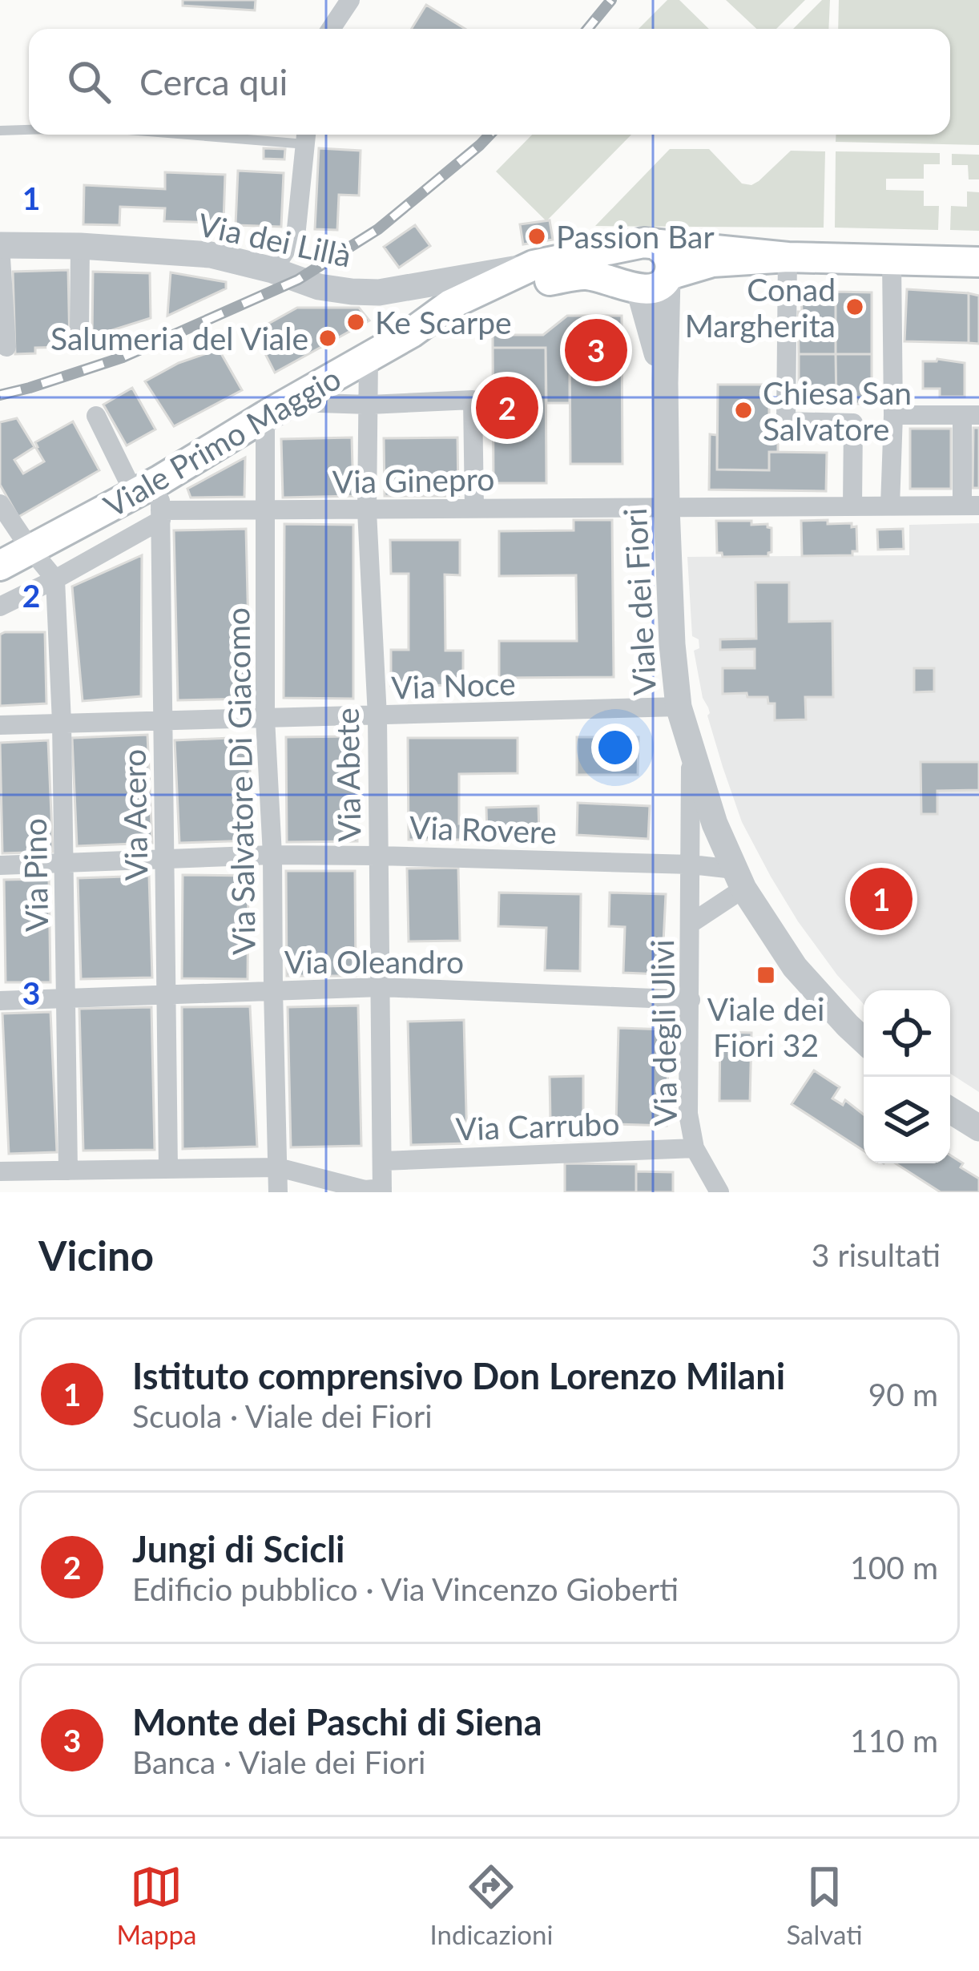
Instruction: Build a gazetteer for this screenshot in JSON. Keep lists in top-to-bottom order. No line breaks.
{"streets":{"main road":["Viale Primo Maggio"],"street":["Via dei Lillà","Via Ginepro","Viale dei Fiori","Via Noce","Via Abete","Via Salvatore Di Giacomo","Via Acero","Via Rovere","Via Pino","Via Oleandro","Via degli Ulivi","Via Carrubo"]},"crossings":[["Viale Primo Maggio","Via Abete"],["Viale Primo Maggio","Via Salvatore Di Giacomo"],["Viale Primo Maggio","Via Acero"],["Via Ginepro","Viale dei Fiori"],["Via Ginepro","Via Abete"],["Via Ginepro","Via Salvatore Di Giacomo"],["Via Ginepro","Via Acero"],["Viale dei Fiori","Via Noce"],["Viale dei Fiori","Via Rovere"],["Viale dei Fiori","Via degli Ulivi"],["Via Noce","Via Abete"],["Via Noce","Via Salvatore Di Giacomo"],["Via Noce","Via Acero"],["Via Noce","Via Pino"],["Via Abete","Via Rovere"],["Via Abete","Via Oleandro"],["Via Abete","Via Carrubo"],["Via Salvatore Di Giacomo","Via Rovere"],["Via Salvatore Di Giacomo","Via Oleandro"],["Via Acero","Via Rovere"],["Via Acero","Via Oleandro"],["Via Rovere","Via Pino"],["Via Rovere","Via degli Ulivi"],["Via Pino","Via Oleandro"],["Via Oleandro","Via degli Ulivi"],["Via degli Ulivi","Via Carrubo"]],"places":{"other":["Passion Bar","Conad Margherita","Ke Scarpe","Salumeria del Viale","Chiesa San Salvatore"],"transit":["Viale dei Fiori 32"]},"page":{"search":"Cerca qui","pins":["3","2","1"],"heading":["Vicino","3 risultati"],"list":[{"mark":"1","name":"Istituto comprensivo Don Lorenzo Milani","note":"Scuola · Viale dei Fiori","value":"90 m"},{"mark":"2","name":"Jungi di Scicli","note":"Edificio pubblico · Via Vincenzo Gioberti","value":"100 m"},{"mark":"3","name":"Monte dei Paschi di Siena","note":"Banca · Viale dei Fiori","value":"110 m"}],"nav":["Mappa","Indicazioni","Salvati"]},"grid":{"rows":["1","2","3"]}}
